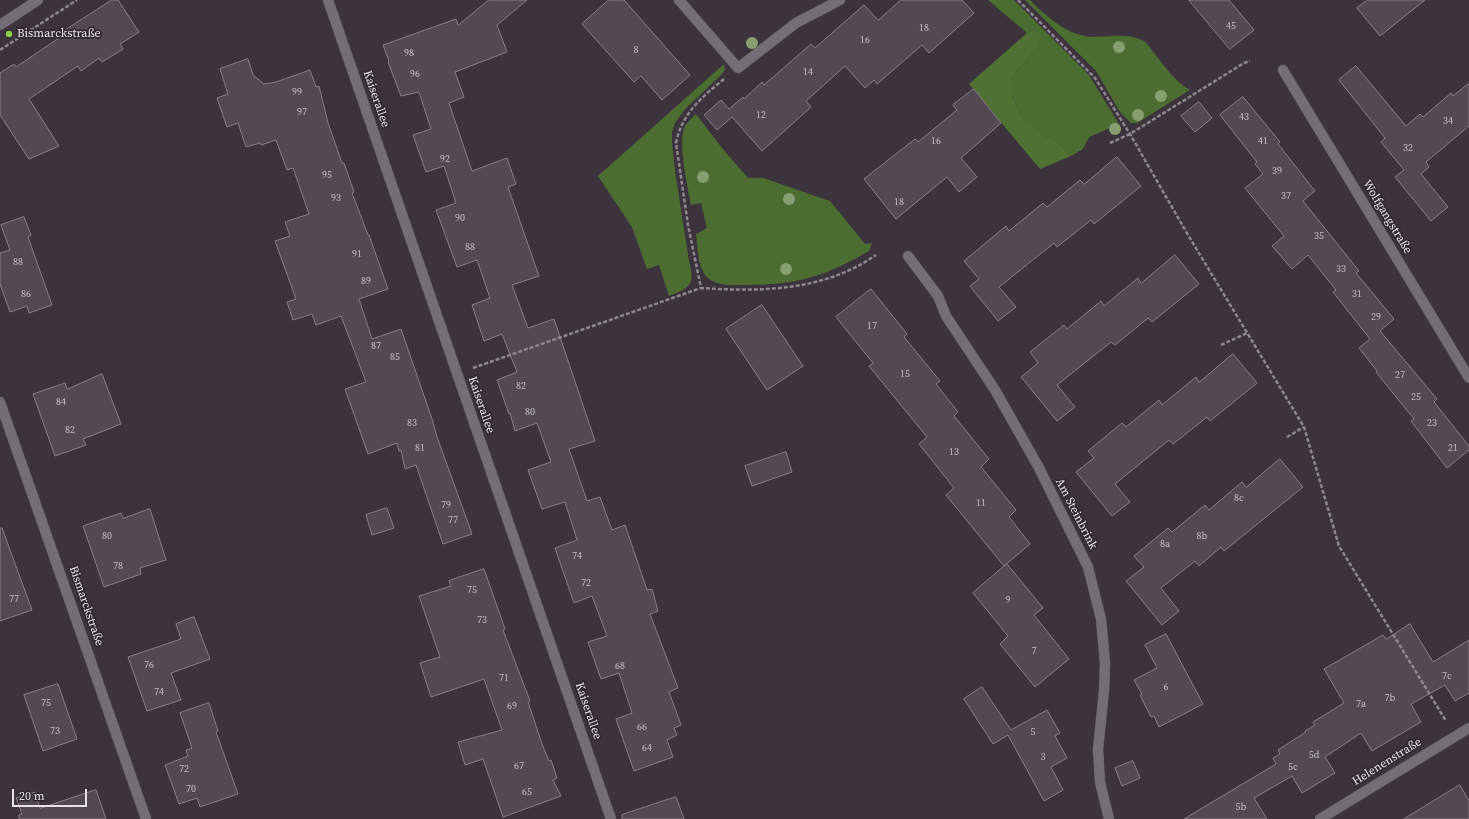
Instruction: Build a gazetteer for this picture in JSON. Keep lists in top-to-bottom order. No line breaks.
{"streets":{"street":["Kaiserallee","Wolfgangstraße","Am Steinbrink","Bismarckstraße","Helenenstraße"]},"places":["Bismarckstraße"],"house_numbers":["45","18","16","8","98","14","96","99","97","12","43","34","16","41","32","92","39","95","37","93","18","90","35","88","91","88","33","89","86","31","29","17","87","85","15","27","82","25","84","80","83","23","82","81","21","13","8c","11","79","77","80","8b","8a","74","78","72","75","77","9","73","7","76","68","7c","71","6","74","7b","75","7a","69","66","73","5","64","5d","3","67","5c","72","70","65","5b"],"scale_bar":"20 m"}
